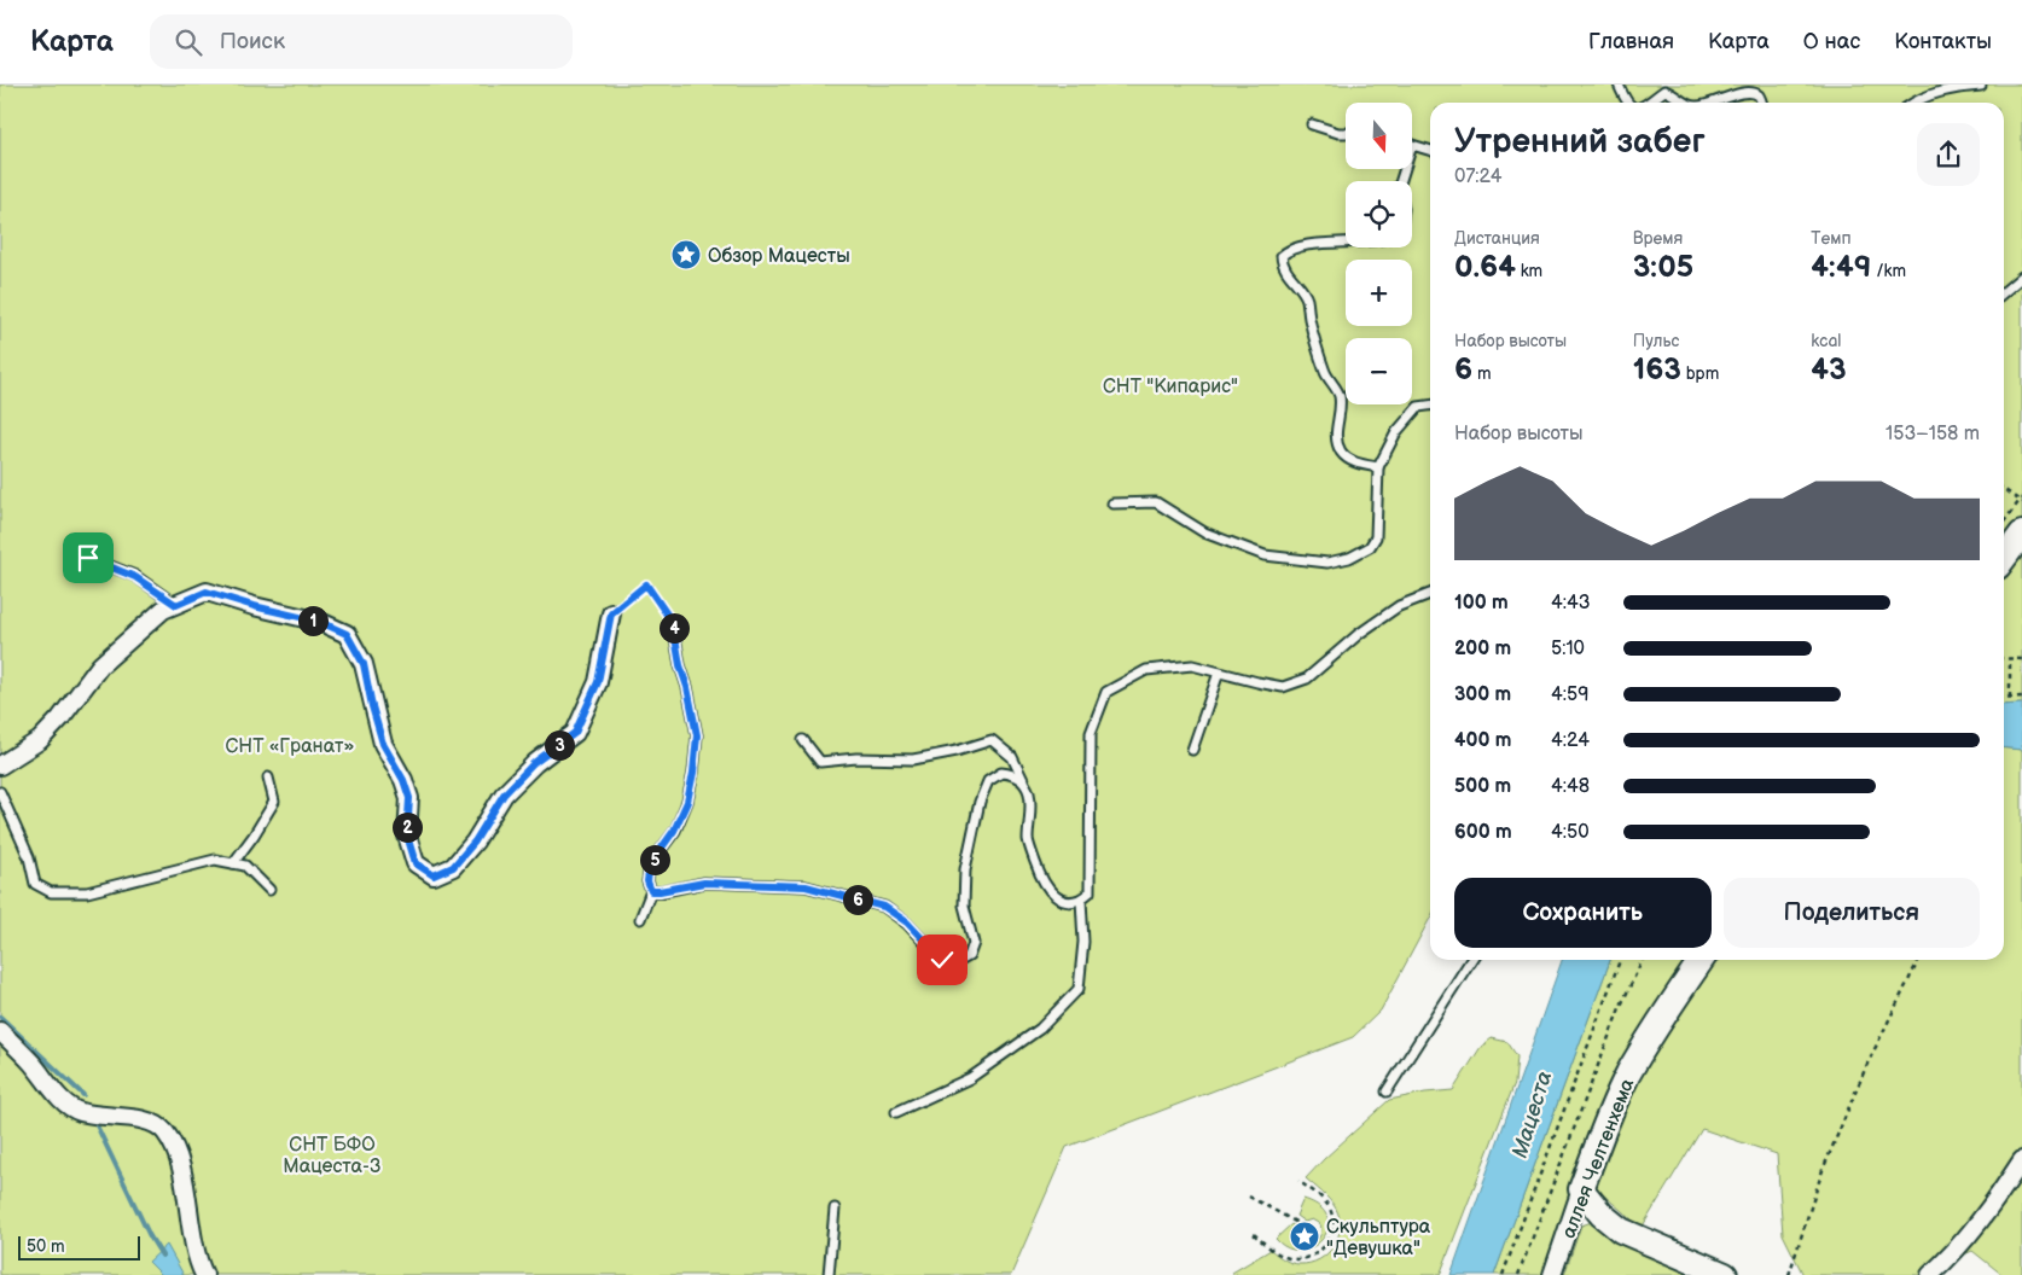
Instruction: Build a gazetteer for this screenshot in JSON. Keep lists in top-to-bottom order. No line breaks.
{"streets":{"main road":["аллея Челтенхема"]},"water":["Мацеста"],"parks":["СНТ \"Кипарис\"","СНТ «Гранат»","СНТ БФО Мацеста-3"],"places":{"place":["Обзор Мацесты","Скульптура \"Девушка\""]},"scale_bar":"50 m","north":"bottom","page":{"header":"Карта","search":"Поиск","nav":["Главная","Карта","О нас","Контакты"],"map_buttons":["+","−"],"heading":["Утренний забег","07:24"],"stats":[["Дистанция","0.64 km"],["Время","3:05"],["Темп","4:49 /km"],["Набор высоты","6 m"],["Пульс","163 bpm"],["kcal","43"]],"chart":["Набор высоты","153–158 m"],"list":[{"name":"100 m","note":"4:43"},{"name":"200 m","note":"5:10"},{"name":"300 m","note":"4:59"},{"name":"400 m","note":"4:24"},{"name":"500 m","note":"4:48"},{"name":"600 m","note":"4:50"}],"pins":["1","4","3","2","5","6"],"buttons":["Сохранить","Поделиться"],"scale":"50 m"}}
